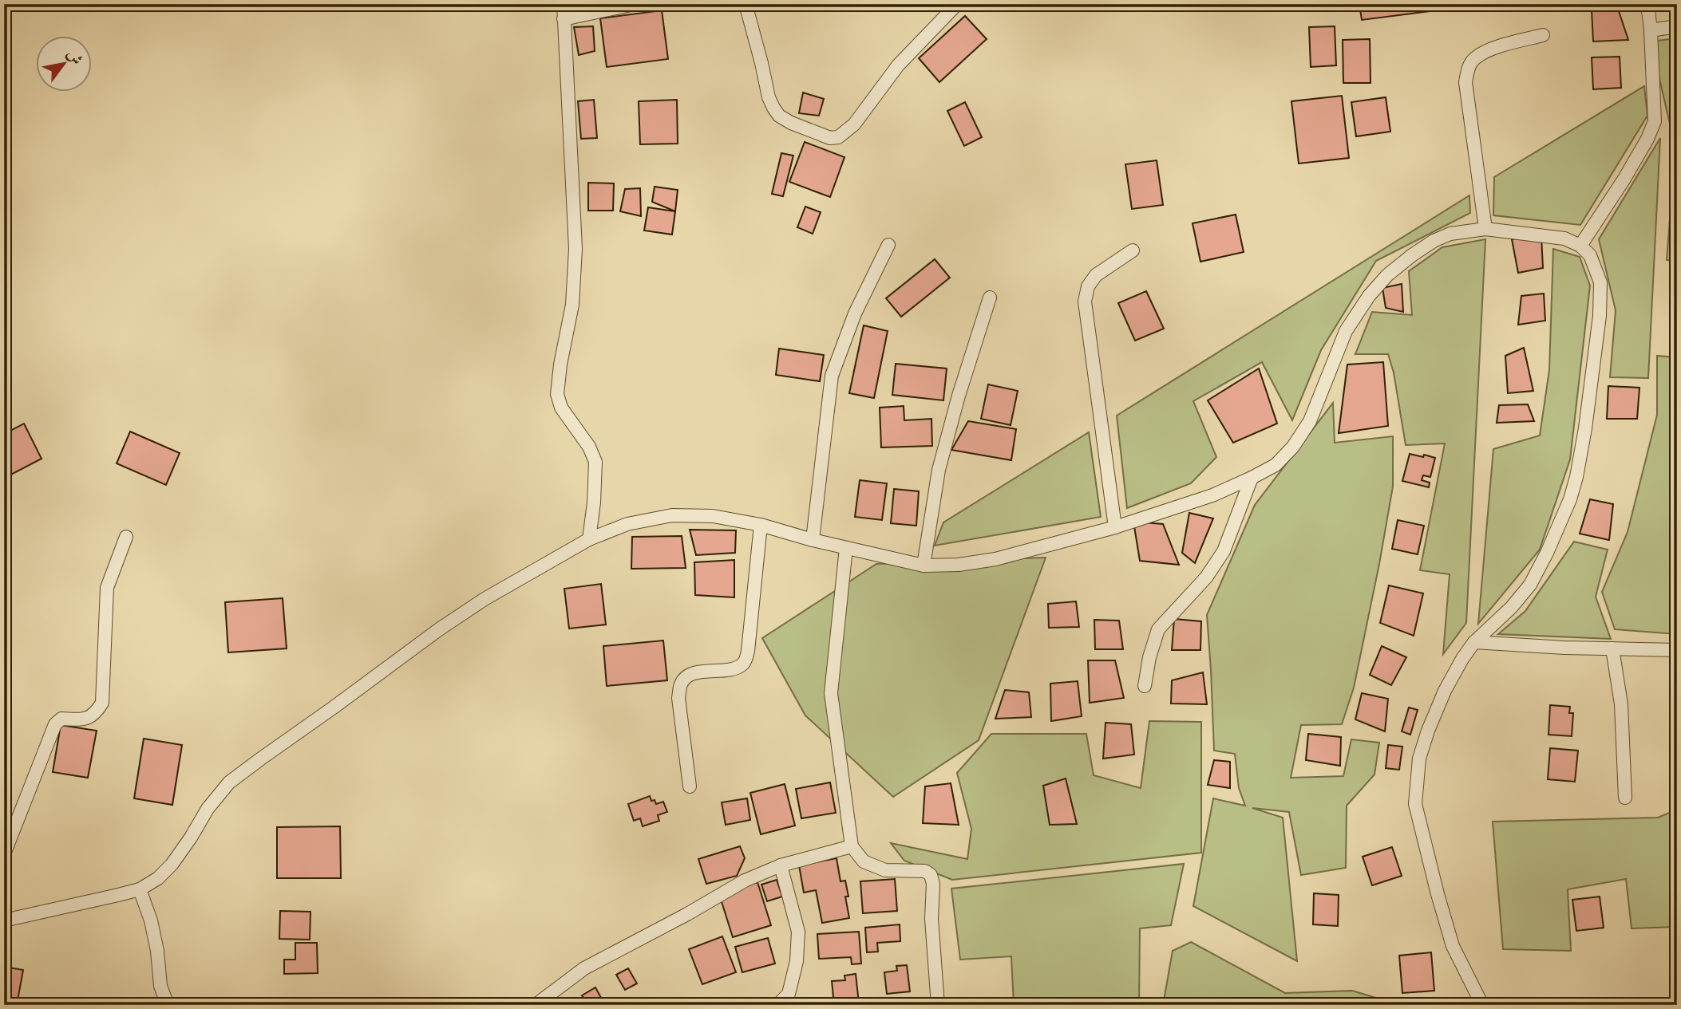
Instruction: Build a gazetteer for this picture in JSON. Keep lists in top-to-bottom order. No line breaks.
{"north":"top right"}
